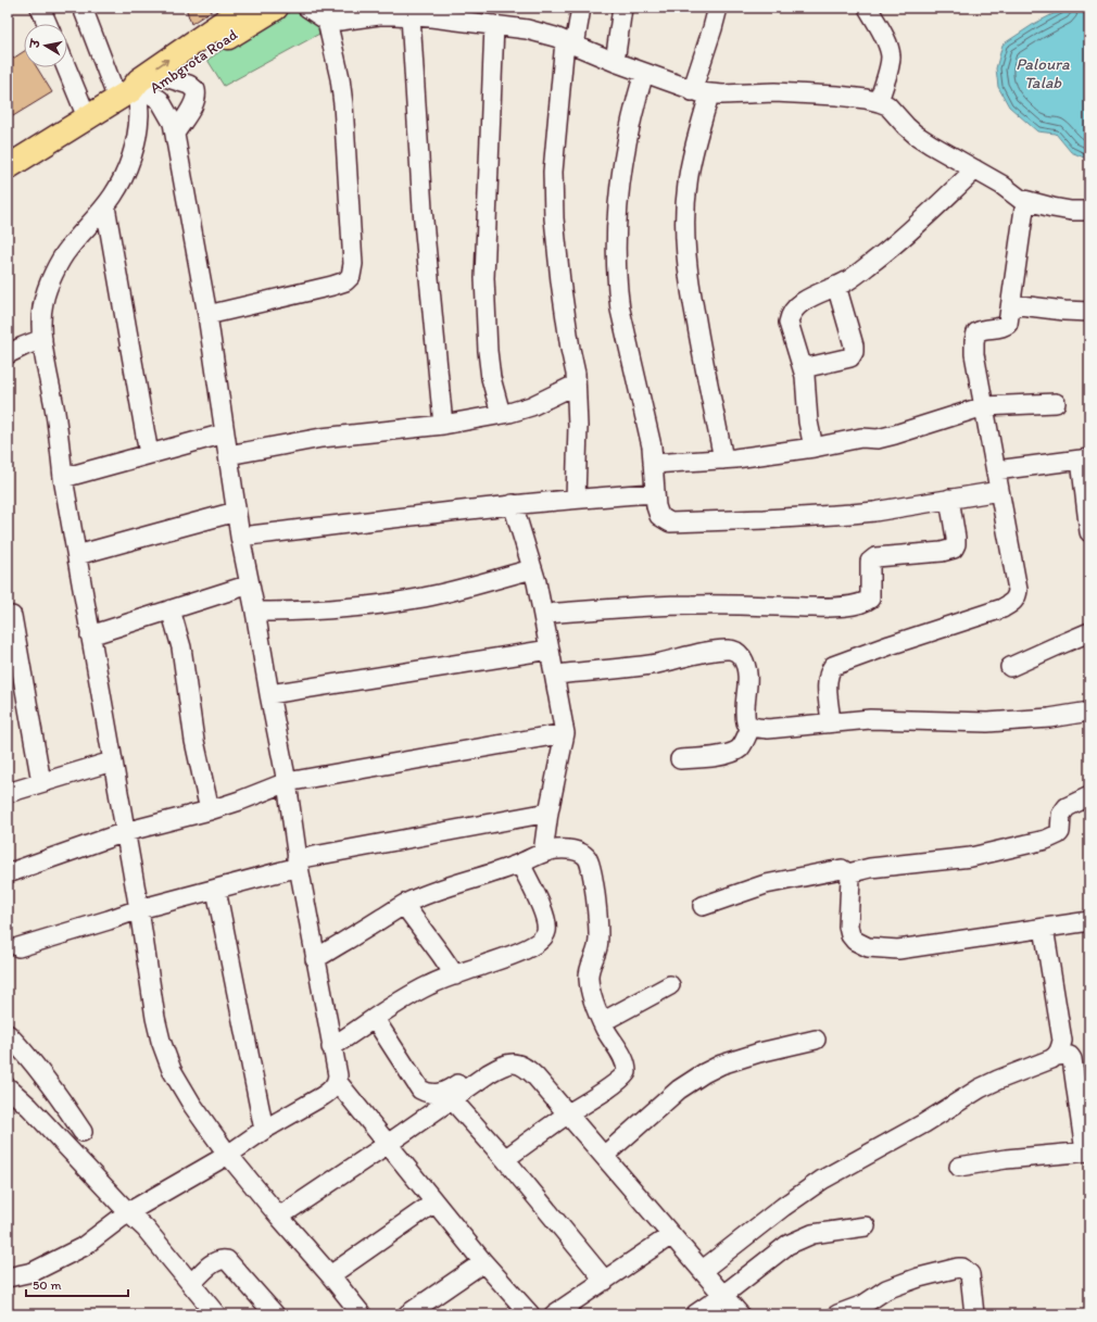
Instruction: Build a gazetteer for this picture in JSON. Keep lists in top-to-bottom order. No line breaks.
{"streets":{"main road":["Ambgrota Road"]},"water":["Paloura Talab"],"scale_bar":"50 m","north":"left"}
